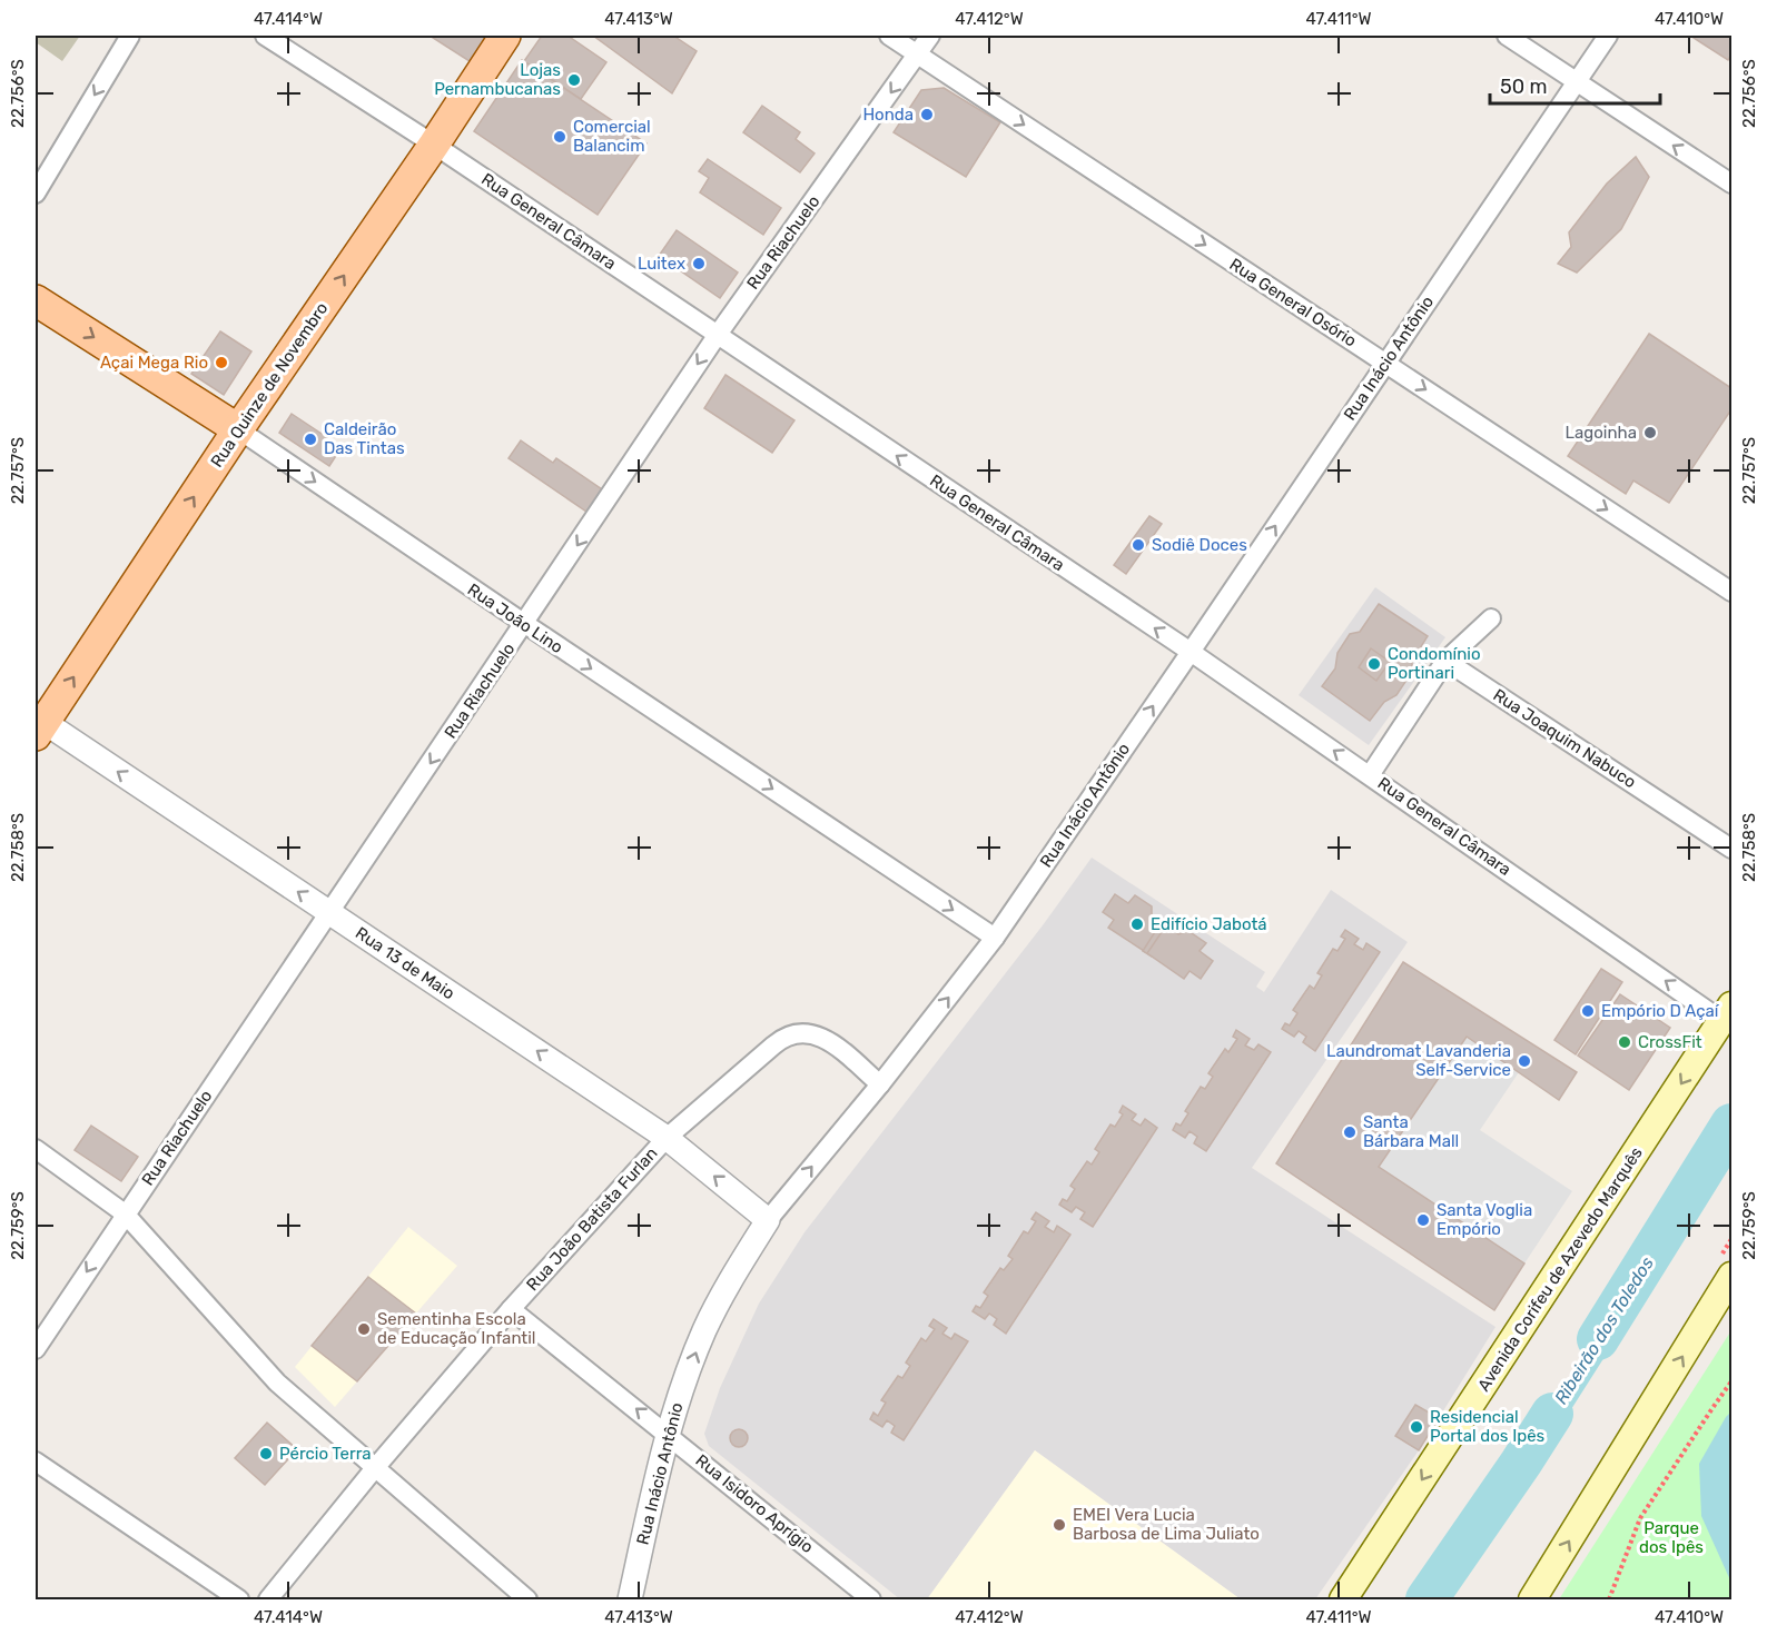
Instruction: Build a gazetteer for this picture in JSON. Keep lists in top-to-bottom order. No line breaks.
{"streets":{"main road":["Rua Quinze de Novembro","Rua João Lino","Avenida Corifeu de Azevedo Marquês"],"street":["Rua General Câmara","Rua Riachuelo","Rua General Osório","Rua Inácio Antônio","Rua Joaquim Nabuco","Rua 13 de Maio","Rua João Batista Furlan","Rua Isidoro Aprígio"]},"crossings":[["Rua General Câmara","Rua Riachuelo"],["Rua General Câmara","Rua Inácio Antônio"],["Rua General Câmara","Rua Quinze de Novembro"],["Rua General Câmara","Avenida Corifeu de Azevedo Marquês"],["Rua Riachuelo","Rua General Osório"],["Rua Riachuelo","Rua João Lino"],["Rua Riachuelo","Rua 13 de Maio"],["Rua General Osório","Rua Inácio Antônio"],["Rua Inácio Antônio","Rua João Lino"],["Rua Inácio Antônio","Rua 13 de Maio"],["Rua Inácio Antônio","Rua João Batista Furlan"],["Rua Inácio Antônio","Rua Isidoro Aprígio"],["Rua Quinze de Novembro","Rua João Lino"],["Rua Quinze de Novembro","Rua 13 de Maio"],["Rua 13 de Maio","Rua João Batista Furlan"],["Rua João Batista Furlan","Rua Isidoro Aprígio"]],"one_way":["Rua General Câmara","Rua Riachuelo","Rua General Osório","Rua Inácio Antônio","Rua Quinze de Novembro","Rua João Lino","Rua 13 de Maio","Rua Isidoro Aprígio"],"water":["Ribeirão dos Toledos"],"parks":["Parque dos Ipês"],"places":["Lojas Pernambucanas","Honda","Comercial Balancim","Luitex","Açai Mega Rio","Lagoinha","Caldeirão Das Tintas","Sodiê Doces","Condomínio Portinari","Edifício Jabotá","Empório D Açaí","CrossFit","Laundromat Lavanderia Self-Service","Santa Bárbara Mall","Santa Voglia Empório","Sementinha Escola de Educação Infantil","Residencial Portal dos Ipês","Pércio Terra","EMEI Vera Lucia Barbosa de Lima Juliato"],"scale_bar":"50 m","coordinates":["47.414°W","47.413°W","47.412°W","47.411°W","47.410°W","22.756°S","22.757°S","22.758°S","22.759°S"]}
